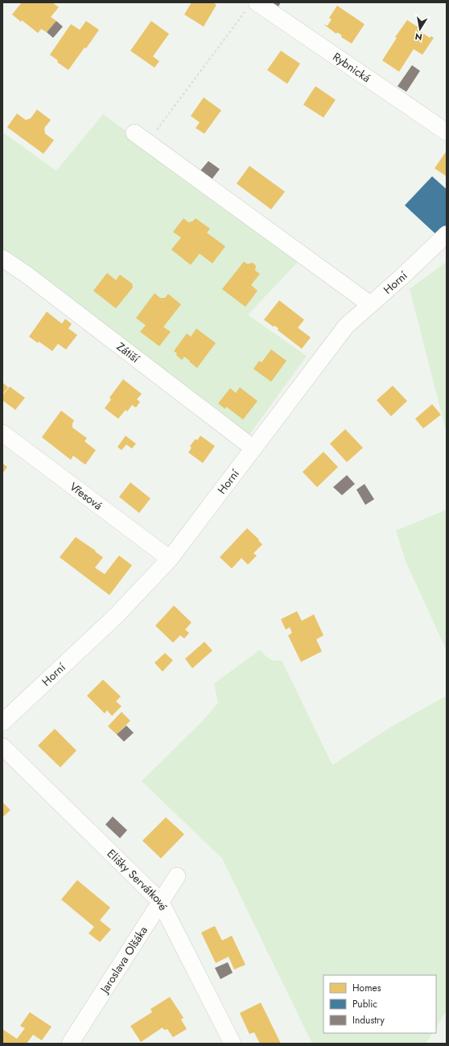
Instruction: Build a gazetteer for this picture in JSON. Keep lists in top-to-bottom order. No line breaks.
{"streets":{"street":["Rybnická","Horní","Zátiší","Vřesová","Elišky Servátkové","Jaroslava Olšáka"]},"crossings":[["Horní","Zátiší"],["Horní","Vřesová"],["Elišky Servátkové","Jaroslava Olšáka"]],"legend":["Homes","Public","Industry"],"north":"bottom"}
